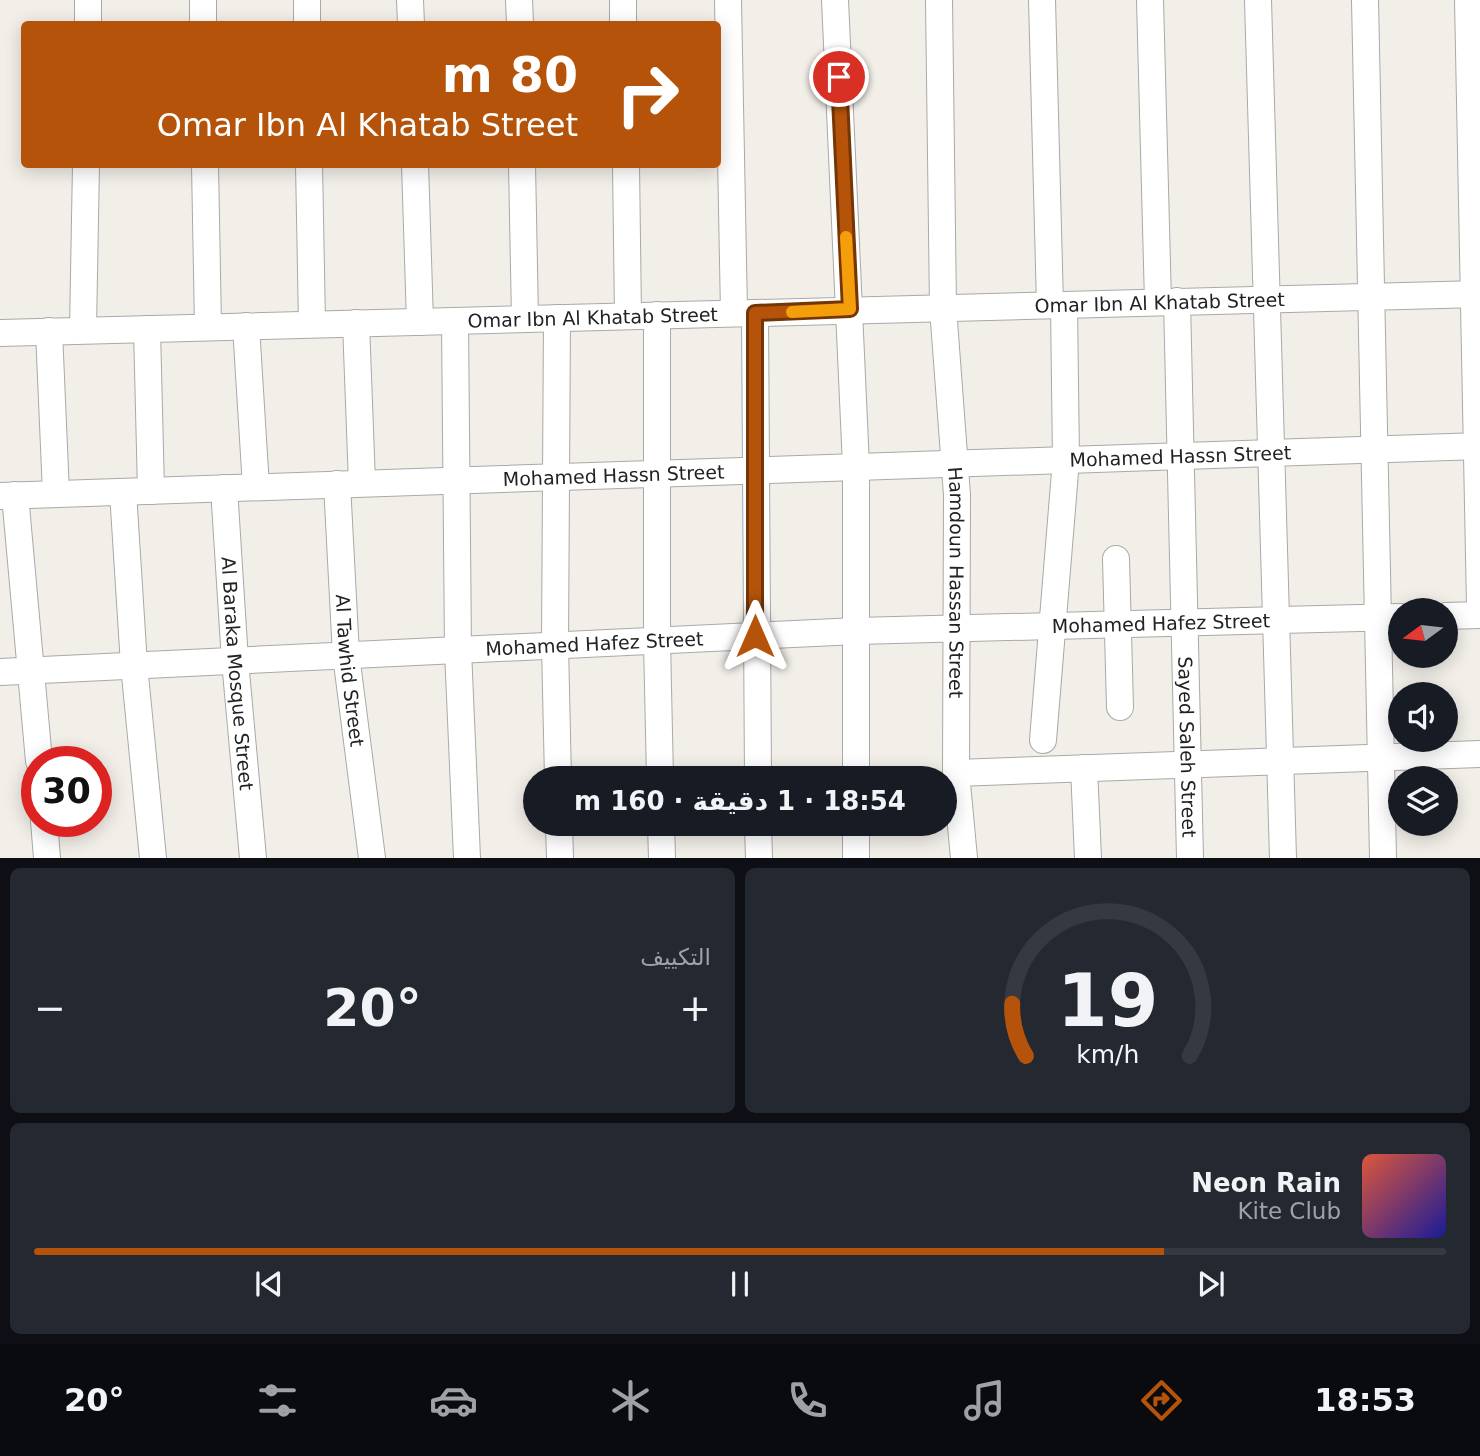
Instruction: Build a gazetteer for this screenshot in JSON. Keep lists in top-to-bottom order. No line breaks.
{"streets":{"street":["Omar Ibn Al Khatab Street","Mohamed Hassn Street","Hamdoun Hassan Street","Mohamed Hafez Street","Al Tawhid Street","Al Baraka Mosque Street","Sayed Saleh Street"]},"crossings":[["Omar Ibn Al Khatab Street","Hamdoun Hassan Street"],["Omar Ibn Al Khatab Street","Al Tawhid Street"],["Omar Ibn Al Khatab Street","Sayed Saleh Street"],["Mohamed Hassn Street","Hamdoun Hassan Street"],["Mohamed Hassn Street","Al Tawhid Street"],["Mohamed Hassn Street","Al Baraka Mosque Street"],["Mohamed Hassn Street","Sayed Saleh Street"],["Hamdoun Hassan Street","Mohamed Hafez Street"],["Mohamed Hafez Street","Al Tawhid Street"],["Mohamed Hafez Street","Al Baraka Mosque Street"],["Mohamed Hafez Street","Sayed Saleh Street"]],"north":"left","page":{"turn":["80 m","Omar Ibn Al Khatab Street"],"limit":"30","trip":"18:54 · 1 دقيقة · 160 m","tile":"التكييف","heat":["−","20°","+"],"song":["Neon Rain","Kite Club"],"tabs":["18:53","20°"],"gauge":["19","km/h"]}}
